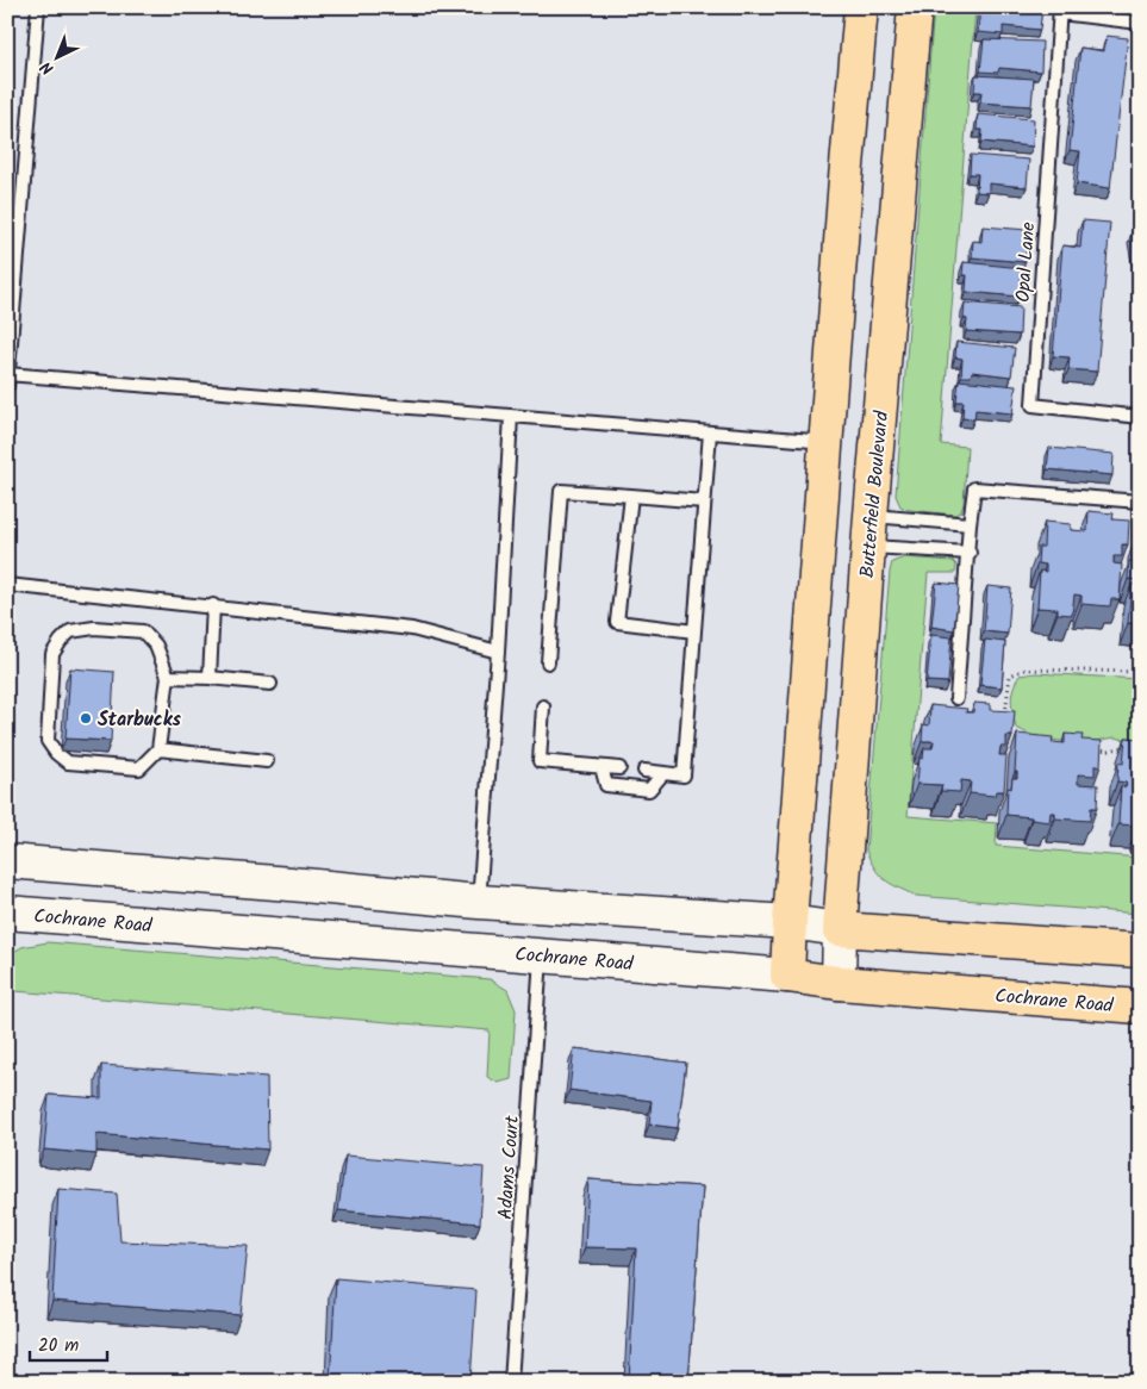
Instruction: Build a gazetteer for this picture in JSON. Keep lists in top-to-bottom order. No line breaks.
{"streets":{"main road":["Butterfield Boulevard","Cochrane Road"],"lane":["Opal Lane","Adams Court"]},"crossings":[["Butterfield Boulevard","Cochrane Road"],["Cochrane Road","Adams Court"]],"places":["Starbucks"],"scale_bar":"20 m","north":"bottom left"}
